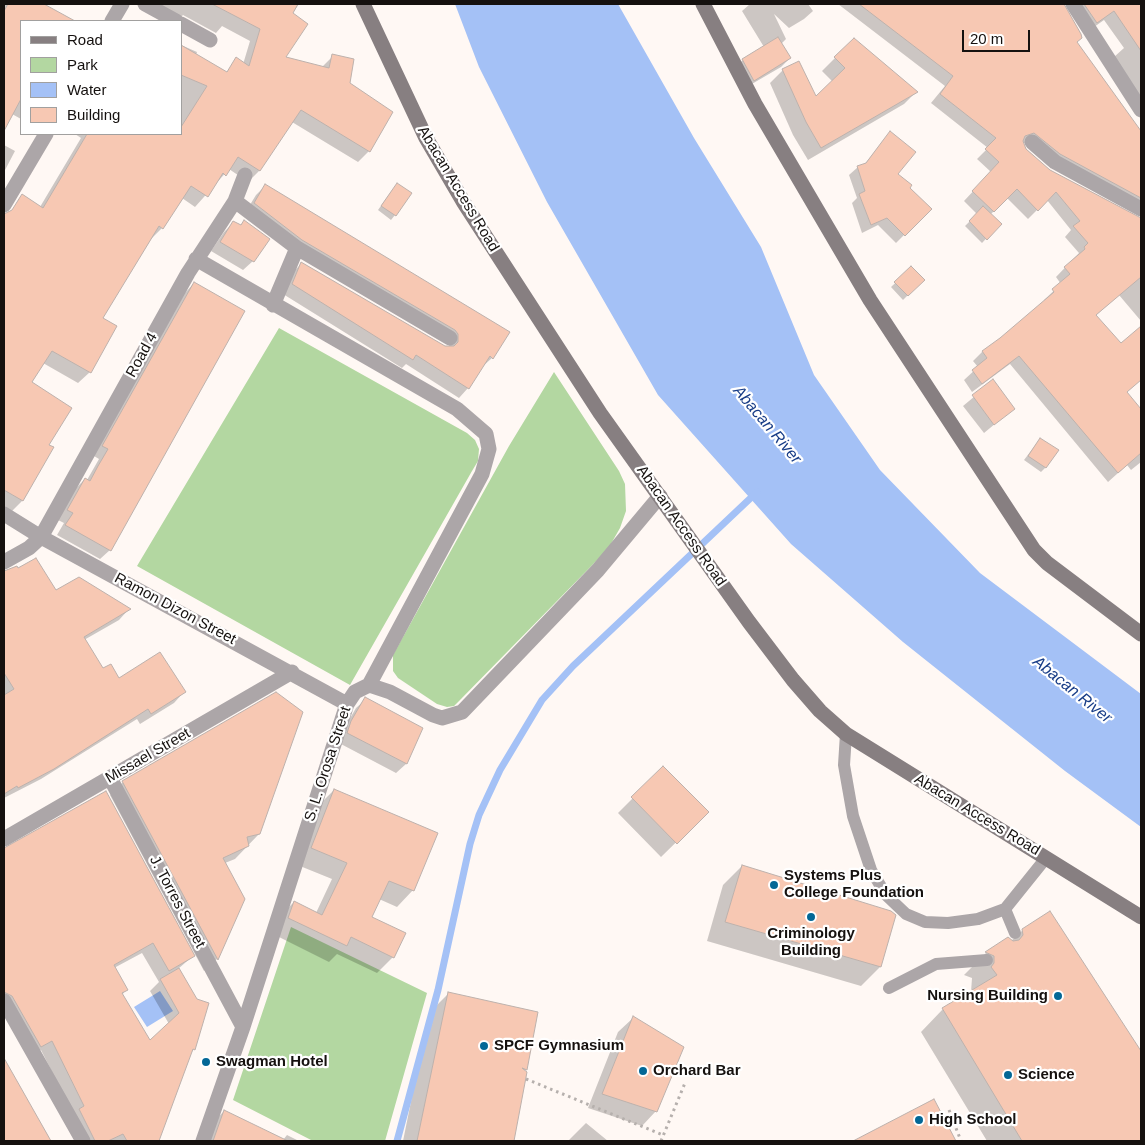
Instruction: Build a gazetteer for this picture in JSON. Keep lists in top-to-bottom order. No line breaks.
{"streets":{"street":["Abacan Access Road","Road 4","Ramon Dizon Street","Missael Street","S. L. Orosa Street","J. Torres Street"]},"crossings":[["Road 4","Ramon Dizon Street"],["Ramon Dizon Street","Missael Street"],["Ramon Dizon Street","S. L. Orosa Street"],["Missael Street","J. Torres Street"],["S. L. Orosa Street","J. Torres Street"]],"water":["Abacan River"],"places":["Systems Plus College Foundation","Criminology Building","Nursing Building","SPCF Gymnasium","Swagman Hotel","Orchard Bar","Science","High School"],"legend":["Road","Park","Water","Building"],"scale_bar":"20 m"}
